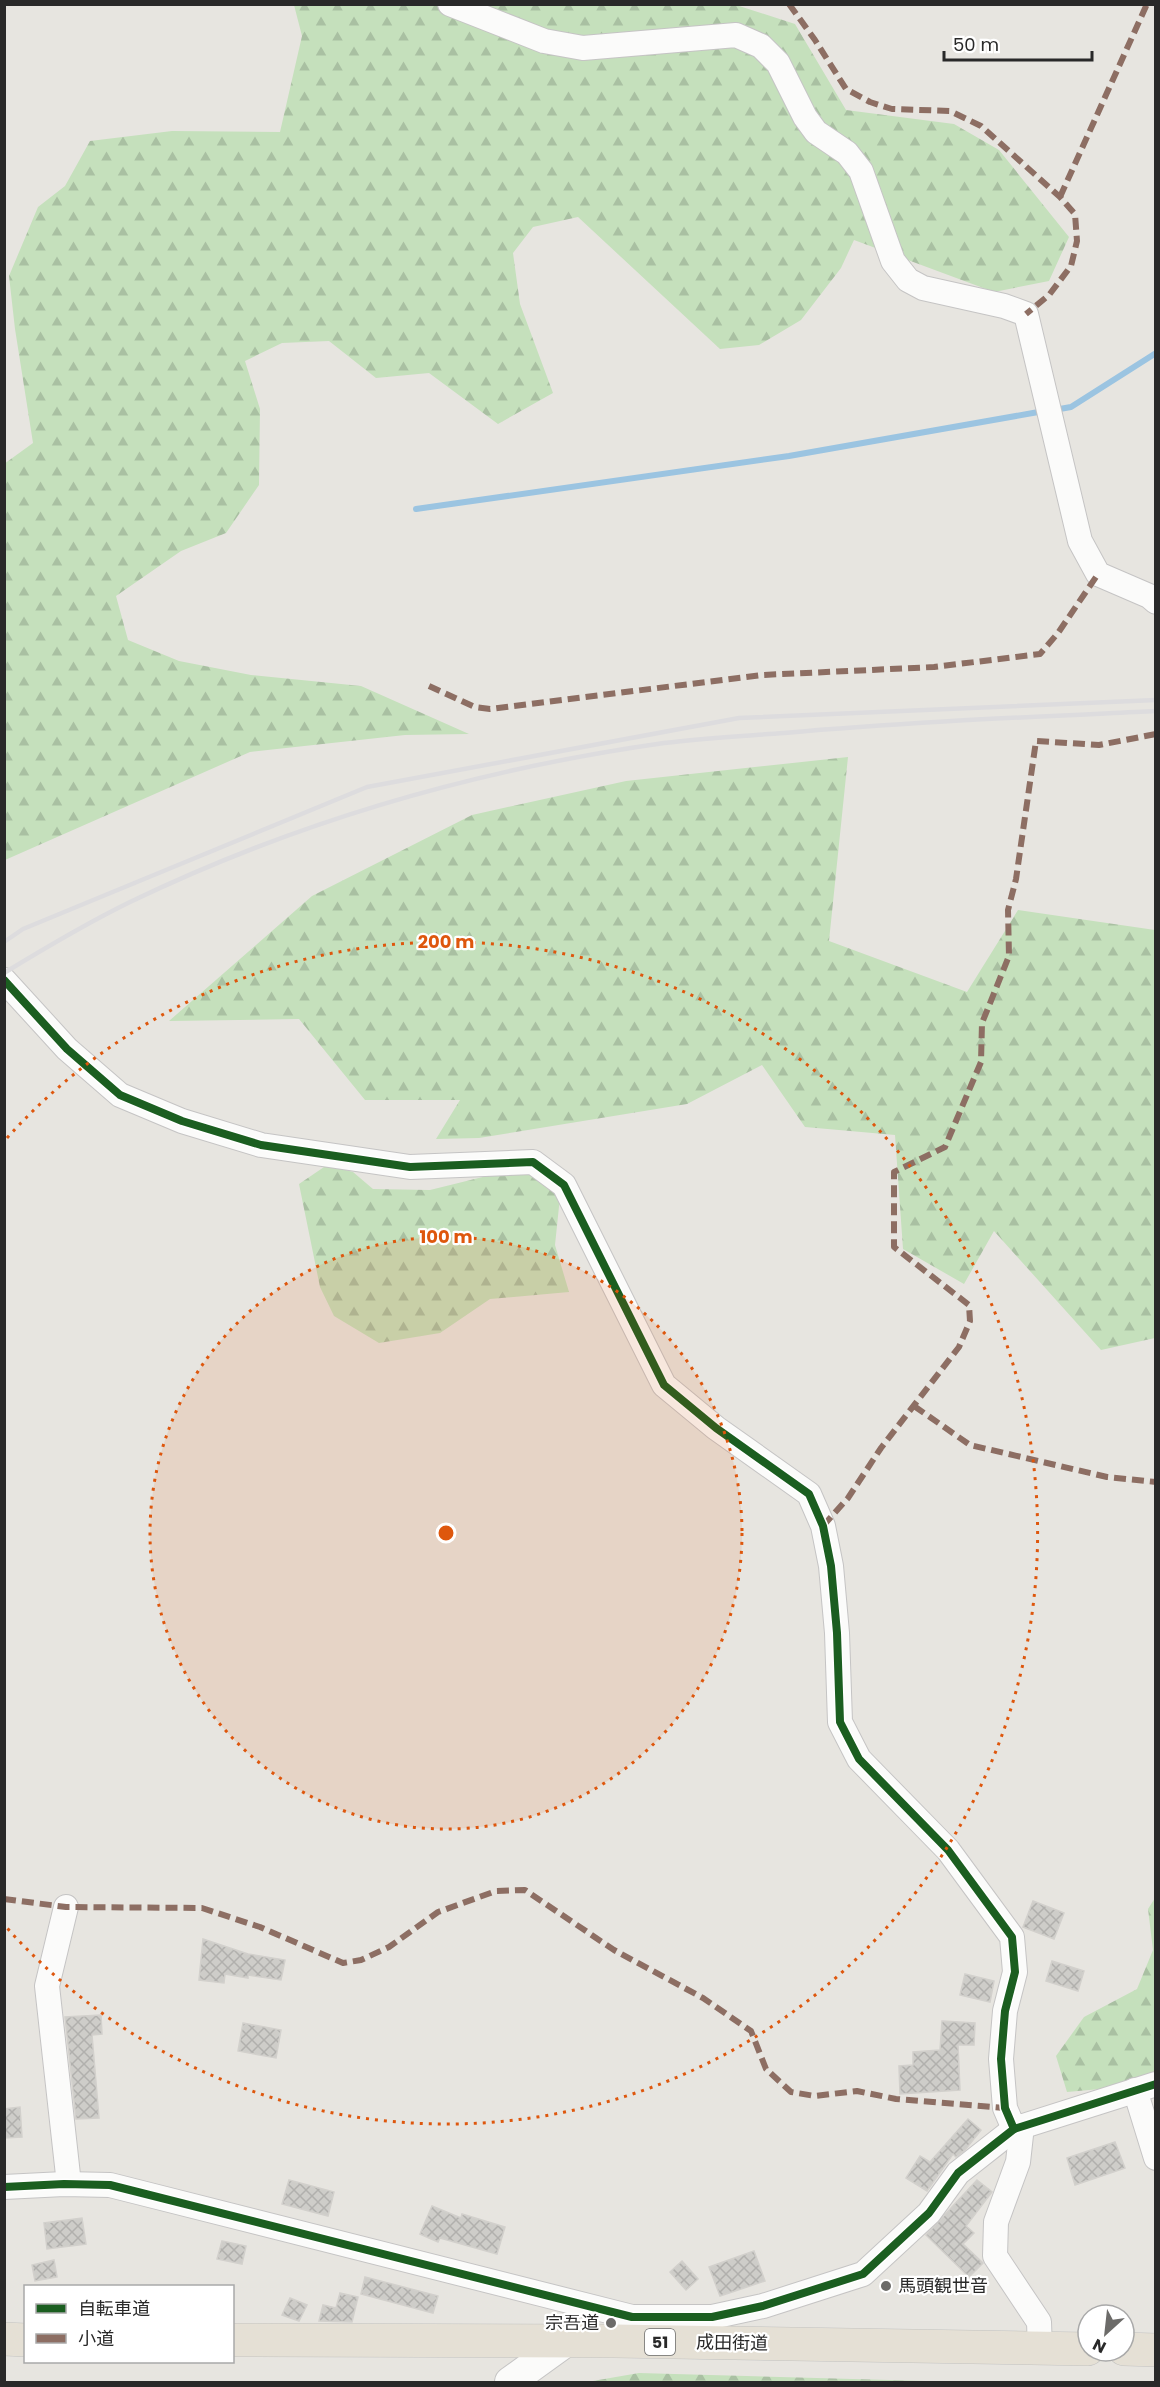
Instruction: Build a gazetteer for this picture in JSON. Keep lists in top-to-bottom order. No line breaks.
{"streets":{"highway":["51","成田街道"]},"places":["馬頭観世音","宗吾道"],"legend":["自転車道","小道"],"scale_bar":"50 m","north":"bottom left","rings":["200 m","100 m"]}
